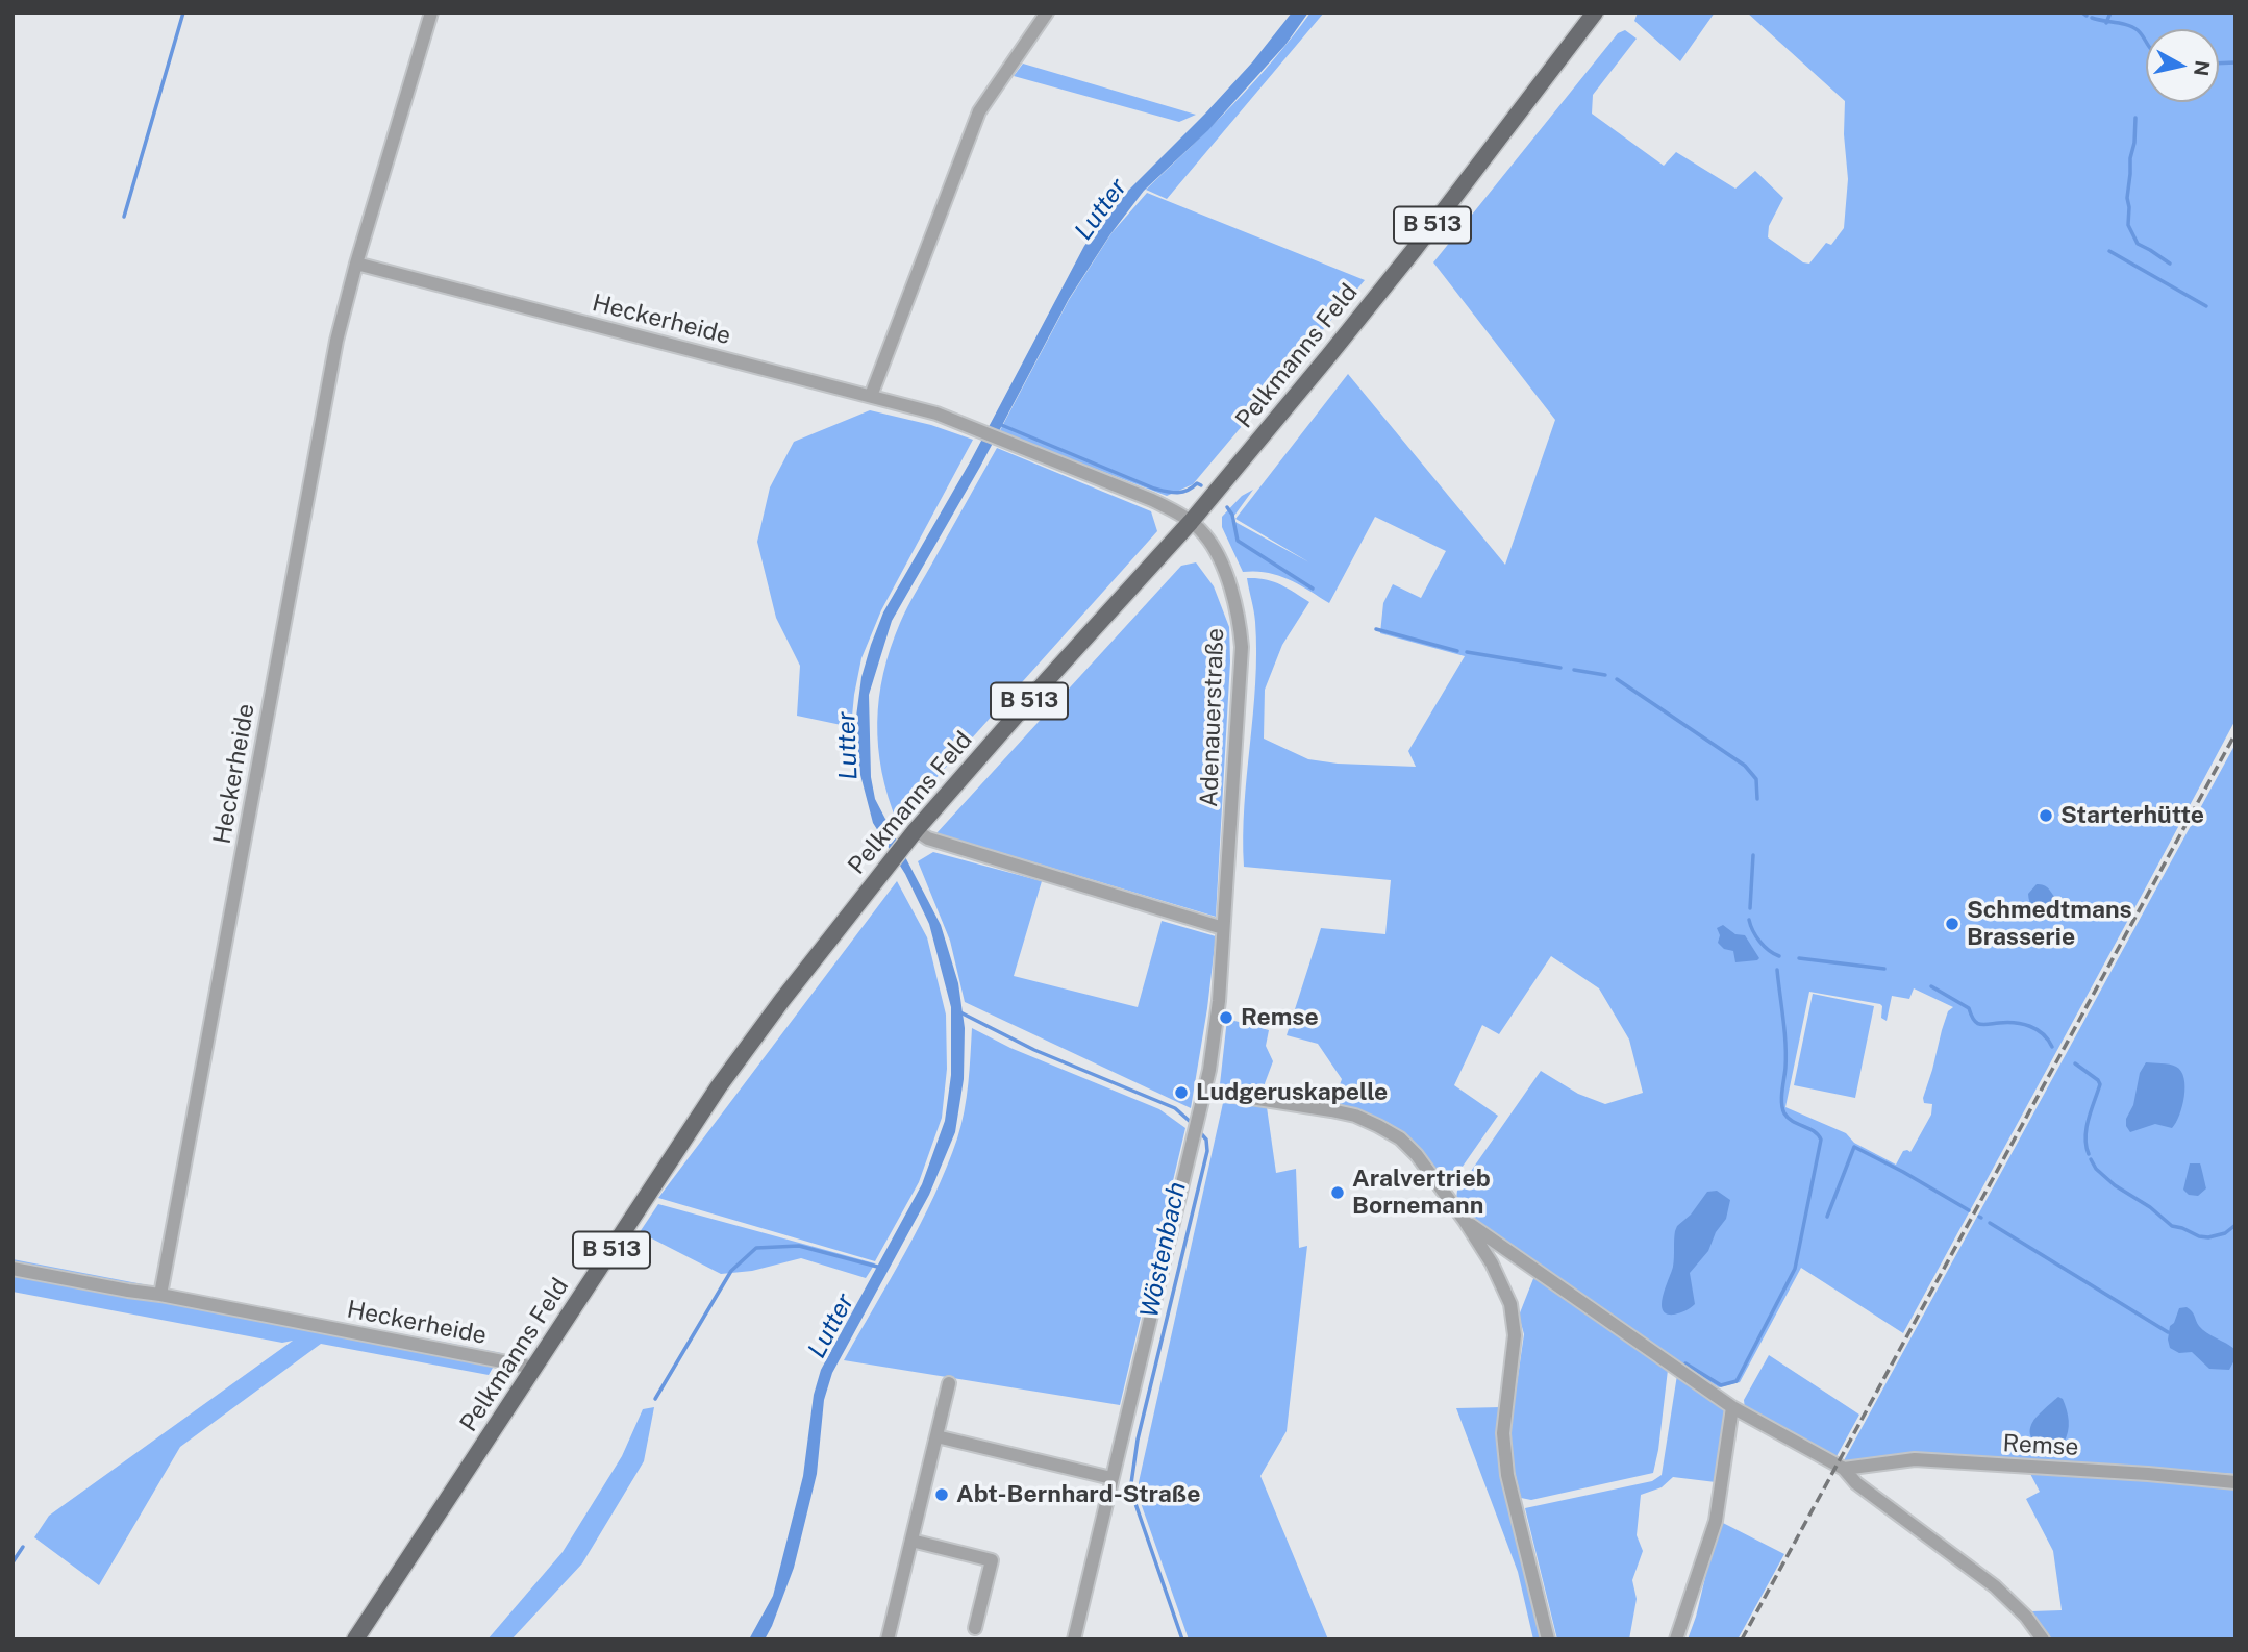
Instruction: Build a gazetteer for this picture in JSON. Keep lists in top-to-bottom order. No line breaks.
{"streets":{"main road":["B 513","Pelkmanns Feld"],"street":["Heckerheide","Adenauerstraße","Remse"]},"crossings":[["Heckerheide","Pelkmanns Feld"],["Heckerheide","Adenauerstraße"],["Pelkmanns Feld","Adenauerstraße"]],"water":["Lutter","Wöstenbach"],"places":["Starterhütte","Schmedtmans Brasserie","Remse","Ludgeruskapelle","Aralvertrieb Bornemann","Abt-Bernhard-Straße"],"north":"right"}
